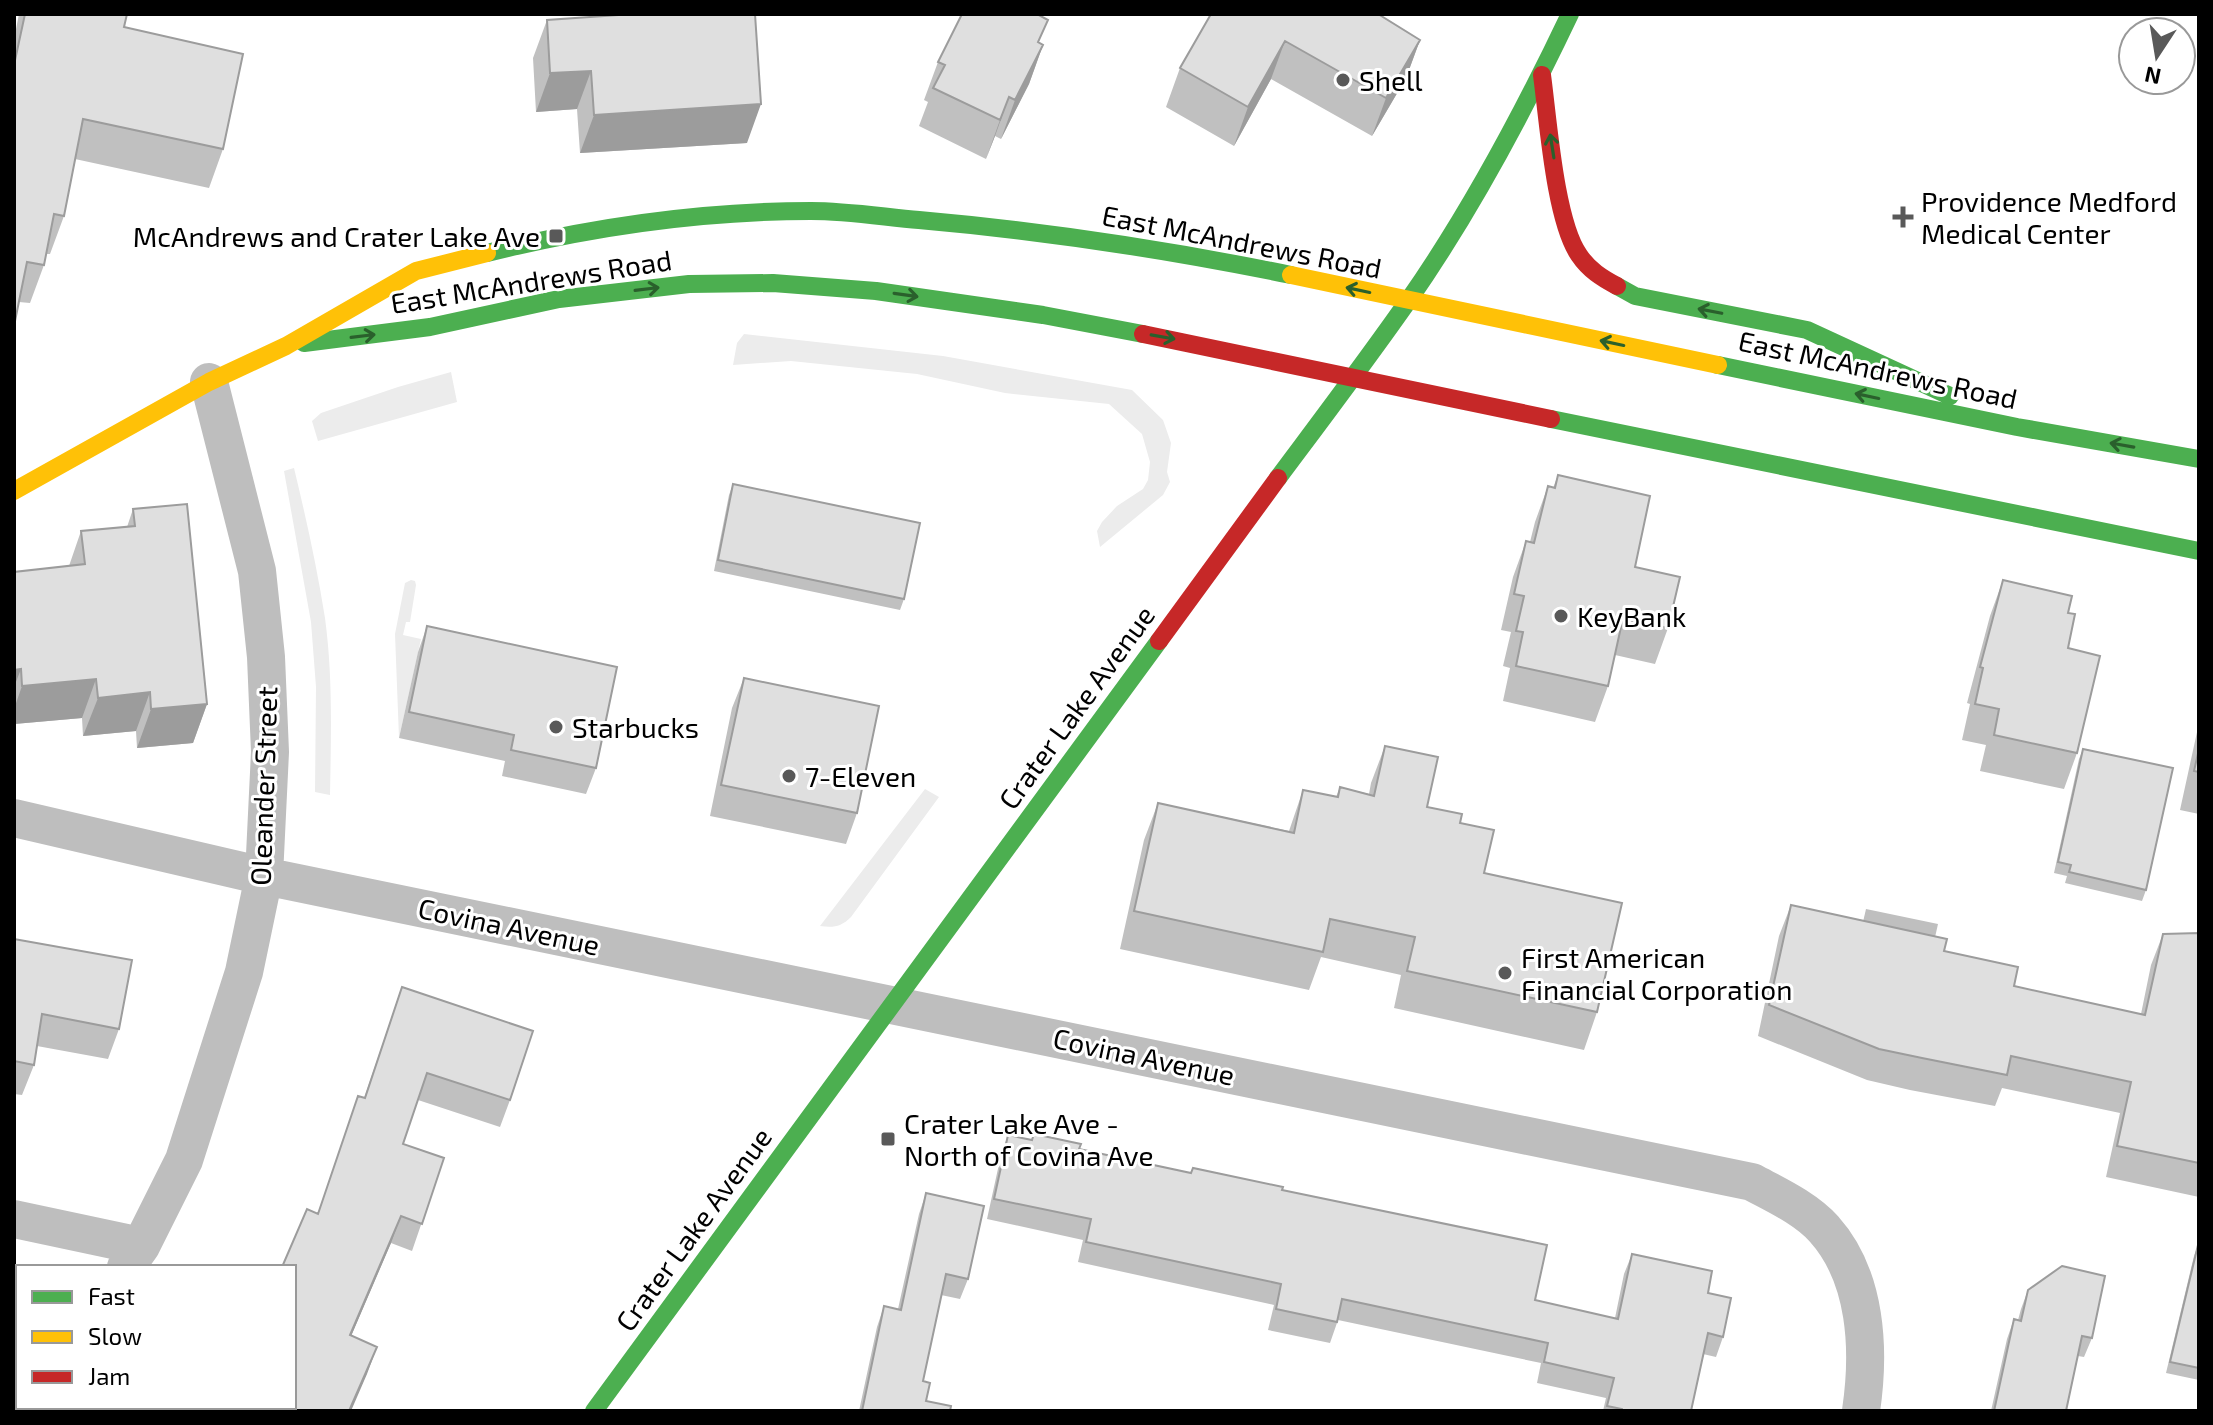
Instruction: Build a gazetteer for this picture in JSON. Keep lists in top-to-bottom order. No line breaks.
{"streets":{"main road":["East McAndrews Road","Crater Lake Avenue"],"street":["Oleander Street","Covina Avenue"]},"crossings":[["East McAndrews Road","Crater Lake Avenue"],["East McAndrews Road","Oleander Street"],["Crater Lake Avenue","Covina Avenue"],["Oleander Street","Covina Avenue"]],"places":{"other":["Shell","KeyBank","Starbucks","7-Eleven","First American Financial Corporation"],"health":["Providence Medford Medical Center"],"transit":["McAndrews and Crater Lake Ave","Crater Lake Ave - North of Covina Ave"]},"legend":["Fast","Slow","Jam"],"north":"bottom"}
